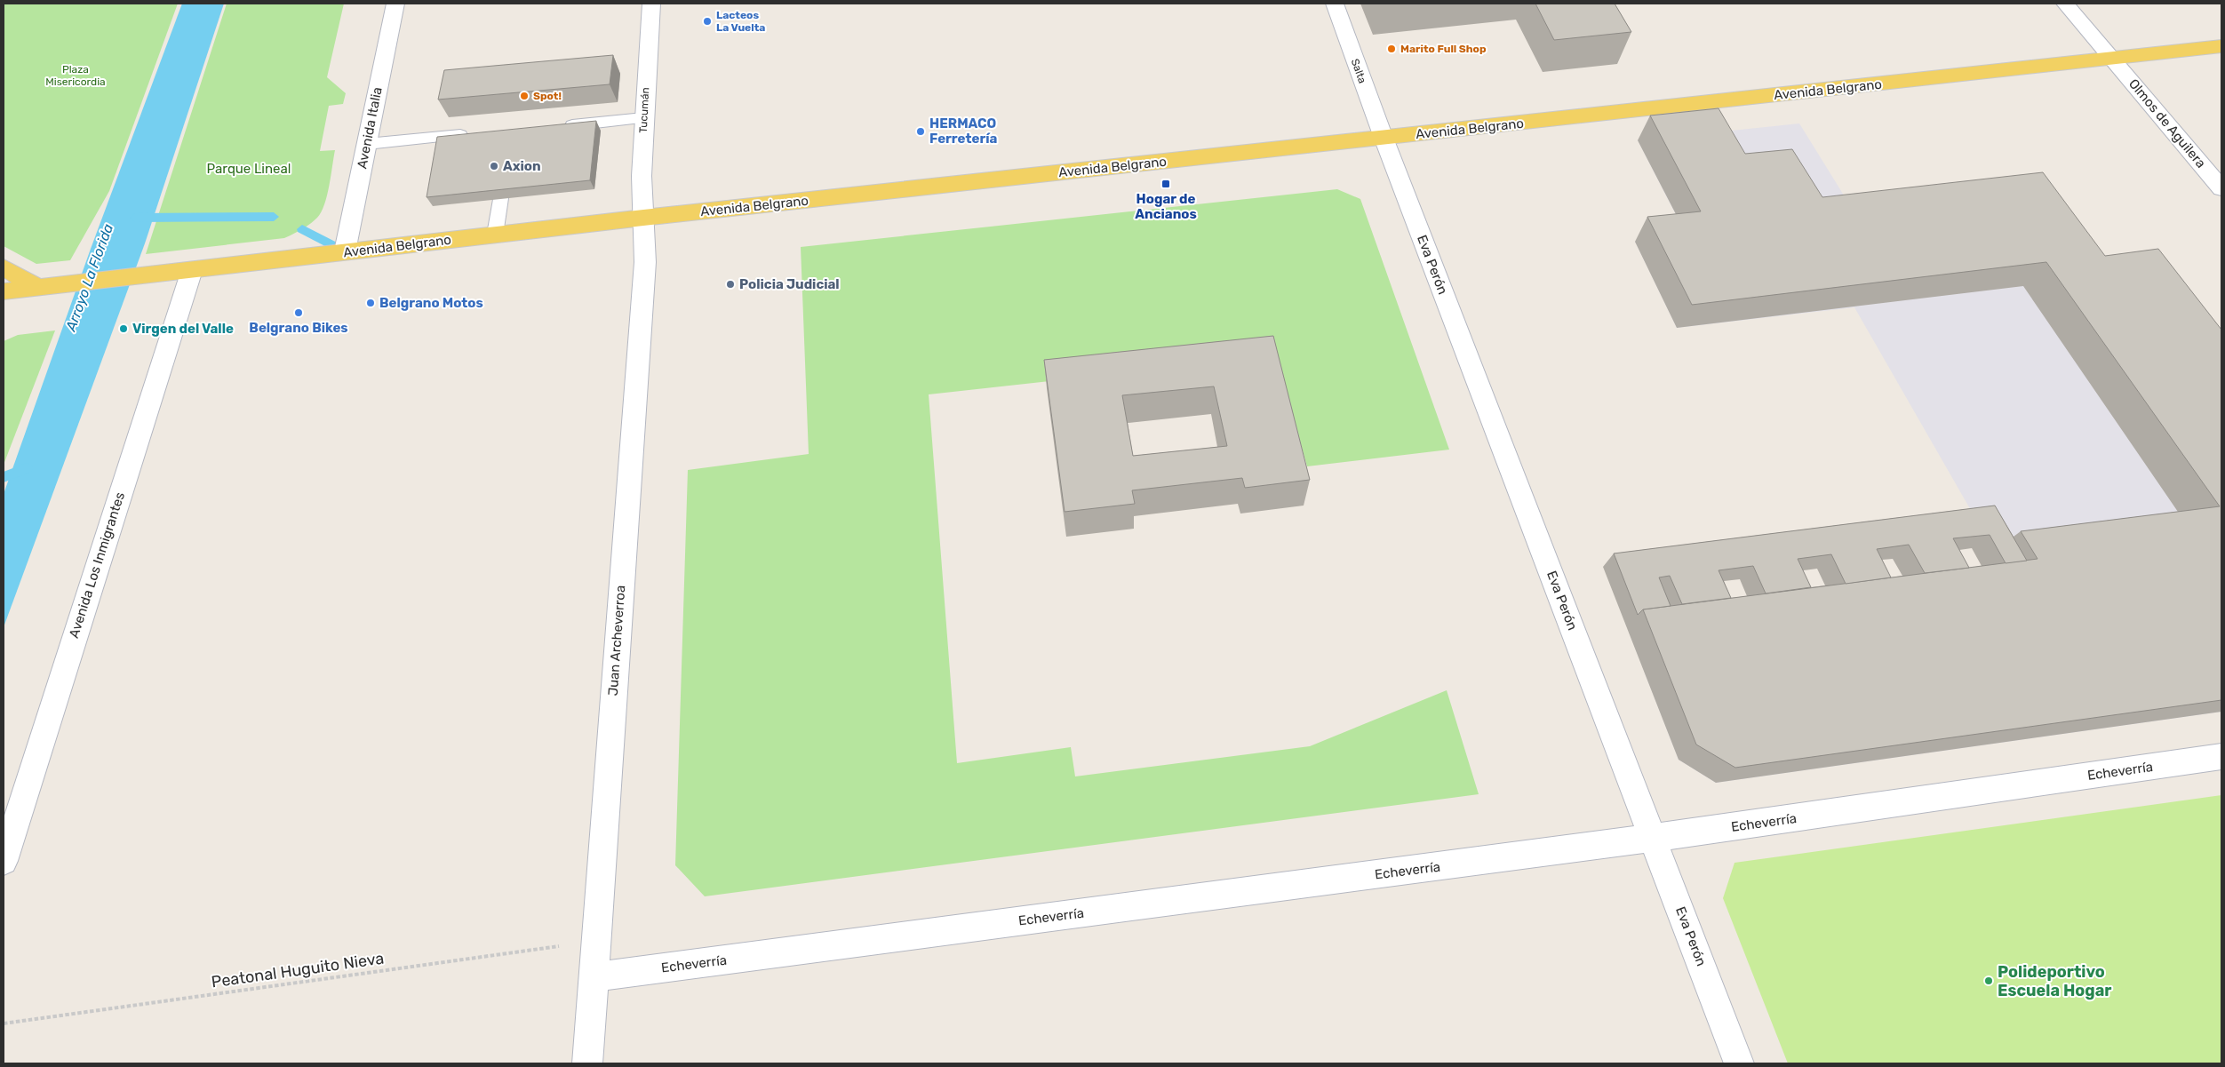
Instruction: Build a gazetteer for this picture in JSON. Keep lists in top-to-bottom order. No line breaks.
{"streets":{"main road":["Avenida Belgrano"],"street":["Salta","Tucumán","Olmos de Aguilera","Avenida Italia","Eva Perón","Avenida Los Inmigrantes","Juan Archeverroa","Echeverría"],"path":["Peatonal Huguito Nieva"]},"crossings":[["Salta","Avenida Belgrano"],["Salta","Eva Perón"],["Avenida Belgrano","Tucumán"],["Avenida Belgrano","Olmos de Aguilera"],["Avenida Belgrano","Avenida Italia"],["Avenida Belgrano","Eva Perón"],["Avenida Belgrano","Avenida Los Inmigrantes"],["Avenida Belgrano","Juan Archeverroa"],["Tucumán","Juan Archeverroa"],["Eva Perón","Echeverría"],["Juan Archeverroa","Echeverría"],["Juan Archeverroa","Peatonal Huguito Nieva"]],"water":["Arroyo La Florida"],"parks":["Plaza Misericordia","Parque Lineal"],"places":{"other":["Lacteos La Vuelta","Marito Full Shop","Spot!","HERMACO Ferretería","Axion","Policia Judicial","Belgrano Motos","Belgrano Bikes","Virgen del Valle","Polideportivo Escuela Hogar"],"transit":["Hogar de Ancianos"]}}
